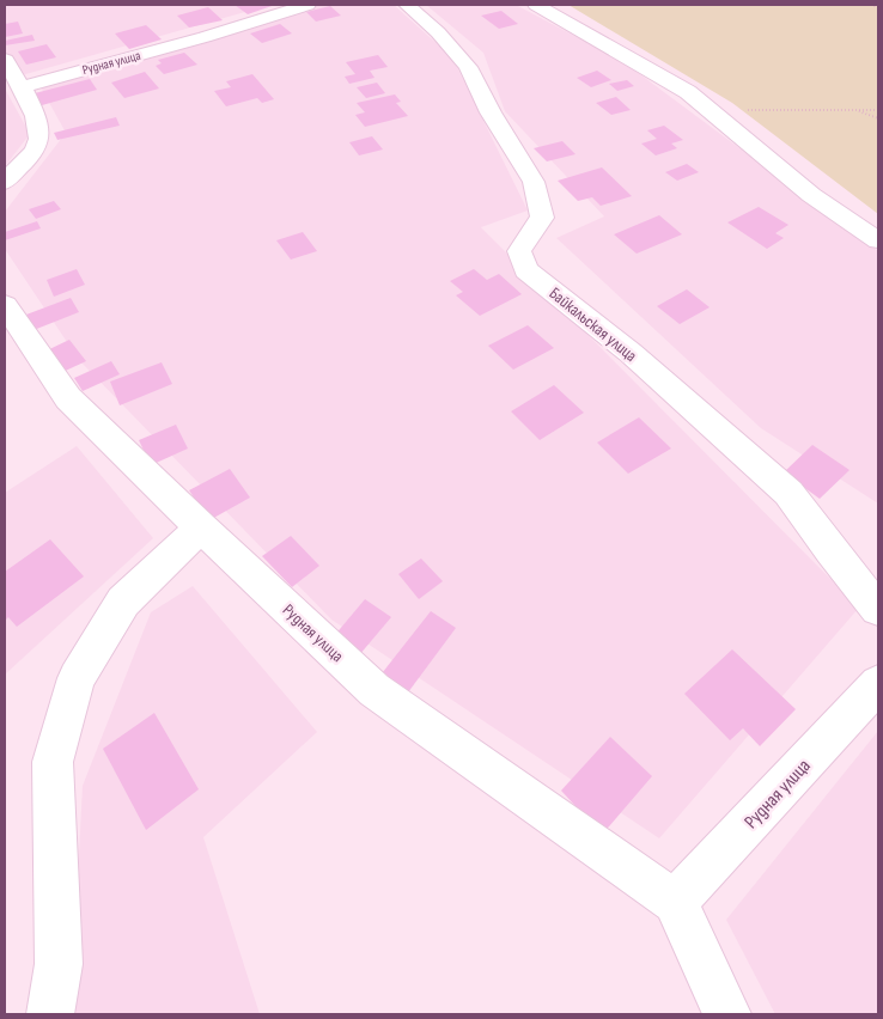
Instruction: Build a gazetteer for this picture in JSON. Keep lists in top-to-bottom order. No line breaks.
{"streets":{"street":["Рудная улица","Байкальская улица"]}}
